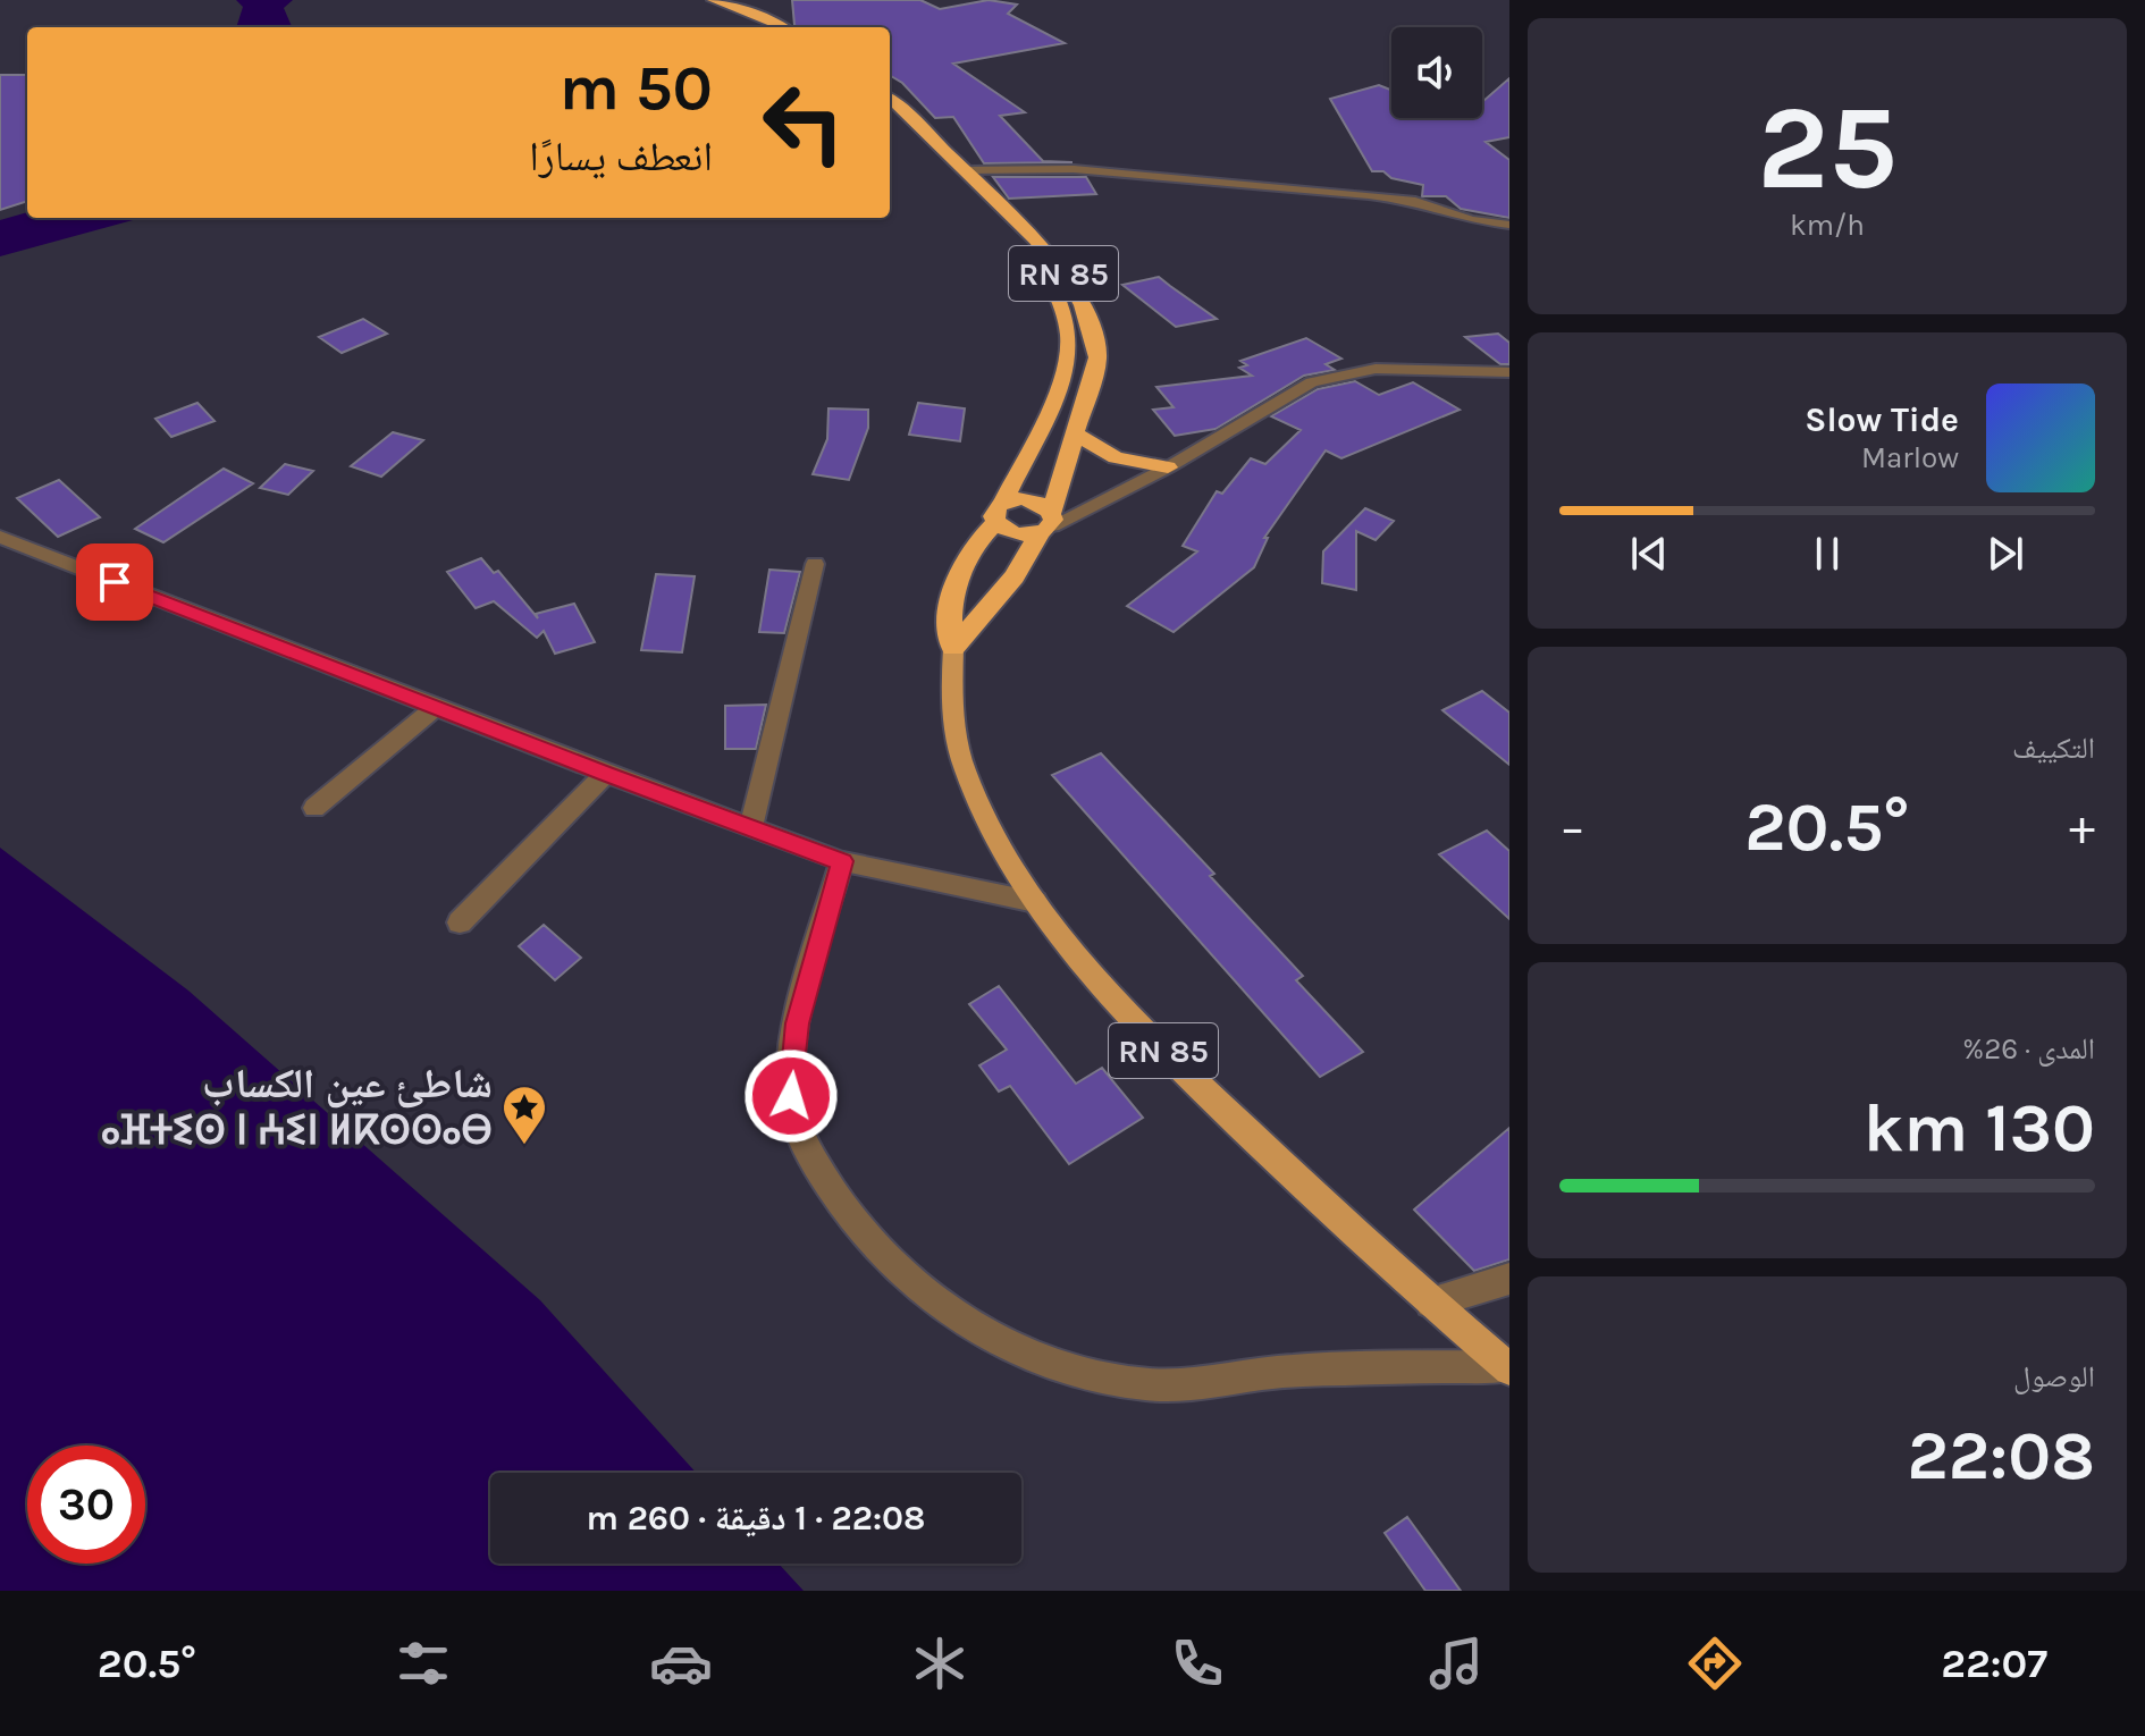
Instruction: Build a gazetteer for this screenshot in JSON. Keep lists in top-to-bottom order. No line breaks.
{"streets":{"highway":["RN 85"]},"places":{"place":["شاطئ عين الكساب ⴰⴼⵜⵉⵙ ⵏ ⵄⵉⵏ ⵍⴽⵙⵙⴰⴱ"]},"page":{"tile":[["25","km/h"],"التكييف",["المدى · 26%","130 km"],["الوصول","22:08"]],"turn":["50 m","انعطف يسارًا"],"song":["Slow Tide","Marlow"],"heat":["−","20.5°","+"],"limit":"30","trip":"22:08 · 1 دقيقة · 260 m","tabs":["22:07","20.5°"]}}
